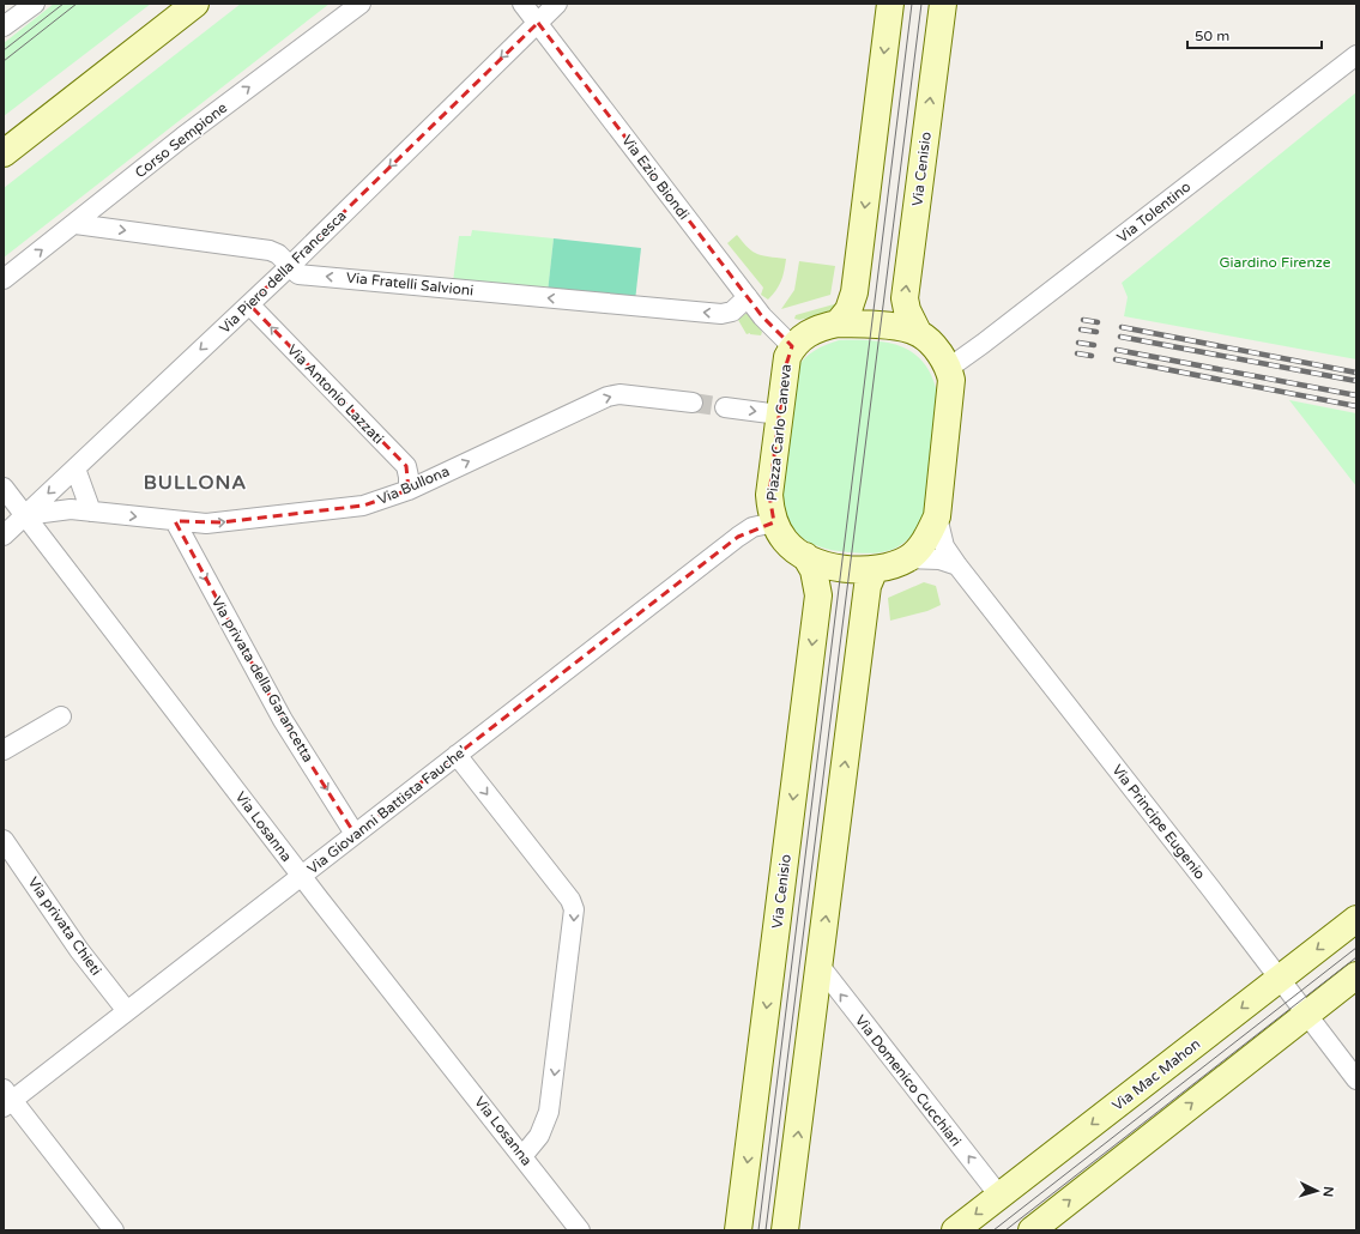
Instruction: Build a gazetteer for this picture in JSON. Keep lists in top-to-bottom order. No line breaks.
{"streets":{"main road":["Via Cenisio","Piazza Carlo Caneva","Via Mac Mahon"],"street":["Corso Sempione","Via Ezio Biondi","Via Tolentino","Via Piero della Francesca","Via Fratelli Salvioni","Via Antonio Lazzati","Via Bullona","Via privata della Garancetta","Via Giovanni Battista Fauche'","Via Principe Eugenio","Via Losanna","Via privata Chieti","Via Domenico Cucchiari"]},"crossings":[["Corso Sempione","Via Fratelli Salvioni"],["Via Cenisio","Piazza Carlo Caneva"],["Via Ezio Biondi","Via Piero della Francesca"],["Via Ezio Biondi","Via Fratelli Salvioni"],["Via Ezio Biondi","Piazza Carlo Caneva"],["Via Piero della Francesca","Via Fratelli Salvioni"],["Via Piero della Francesca","Via Antonio Lazzati"],["Via Piero della Francesca","Via Bullona"],["Via Piero della Francesca","Via Losanna"],["Via Antonio Lazzati","Via Bullona"],["Piazza Carlo Caneva","Via Giovanni Battista Fauche'"],["Piazza Carlo Caneva","Via Principe Eugenio"],["Via Bullona","Via privata della Garancetta"],["Via Bullona","Via Losanna"],["Via privata della Garancetta","Via Giovanni Battista Fauche'"],["Via Giovanni Battista Fauche'","Via Losanna"],["Via Giovanni Battista Fauche'","Via privata Chieti"],["Via Principe Eugenio","Via Mac Mahon"],["Via Mac Mahon","Via Domenico Cucchiari"]],"one_way":["Corso Sempione","Via Piero della Francesca","Via Antonio Lazzati","Via Bullona","Via privata della Garancetta","Via Domenico Cucchiari"],"districts":["BULLONA"],"parks":["Giardino Firenze"],"scale_bar":"50 m","north":"right"}
